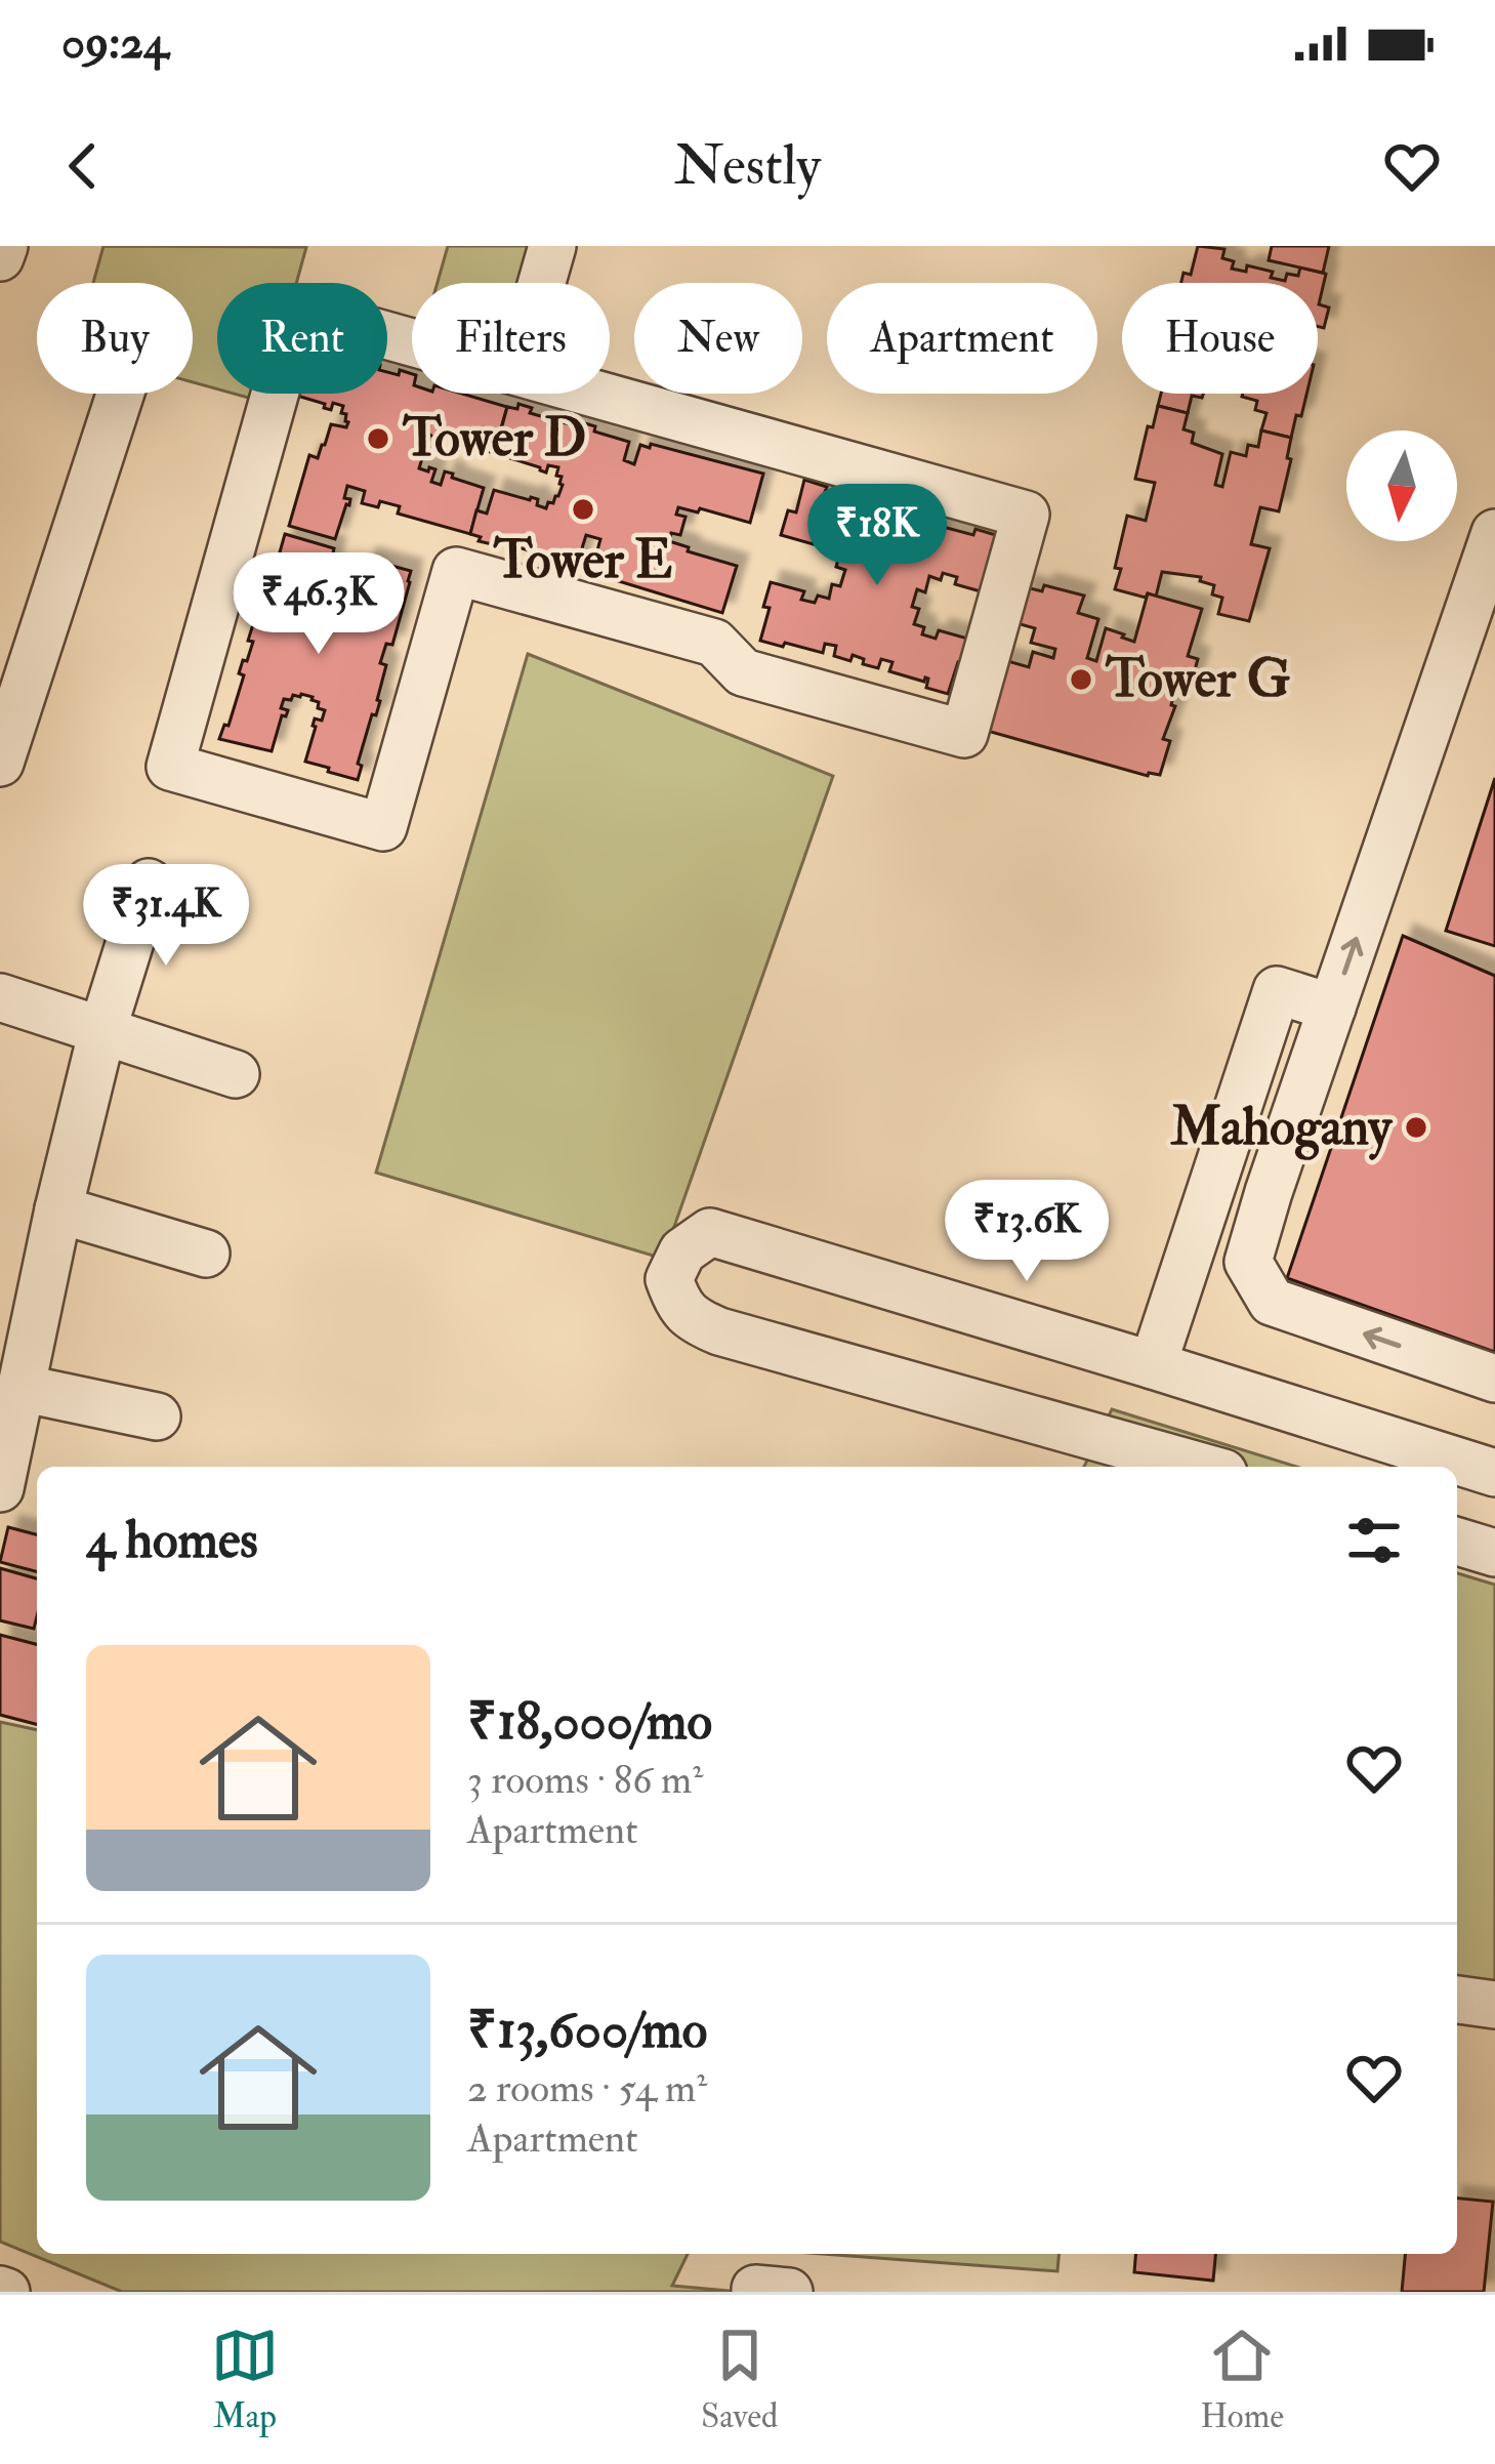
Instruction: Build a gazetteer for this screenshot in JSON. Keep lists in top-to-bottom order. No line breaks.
{"places":["Tower D","Tower E","Tower G","Mahogany"],"north":"bottom","page":{"status":"09:24","header":"Nestly","chip":["Buy","Rent","Filters","New","Apartment","House"],"price":["₹18K","₹46.3K","₹31.4K","₹13.6K"],"heading":"4 homes","list":[{"name":"₹18,000/mo","note":"3 rooms · 86 m² · Apartment"},{"name":"₹13,600/mo","note":"2 rooms · 54 m² · Apartment"}],"tabs":["Map","Saved","Home"]}}
